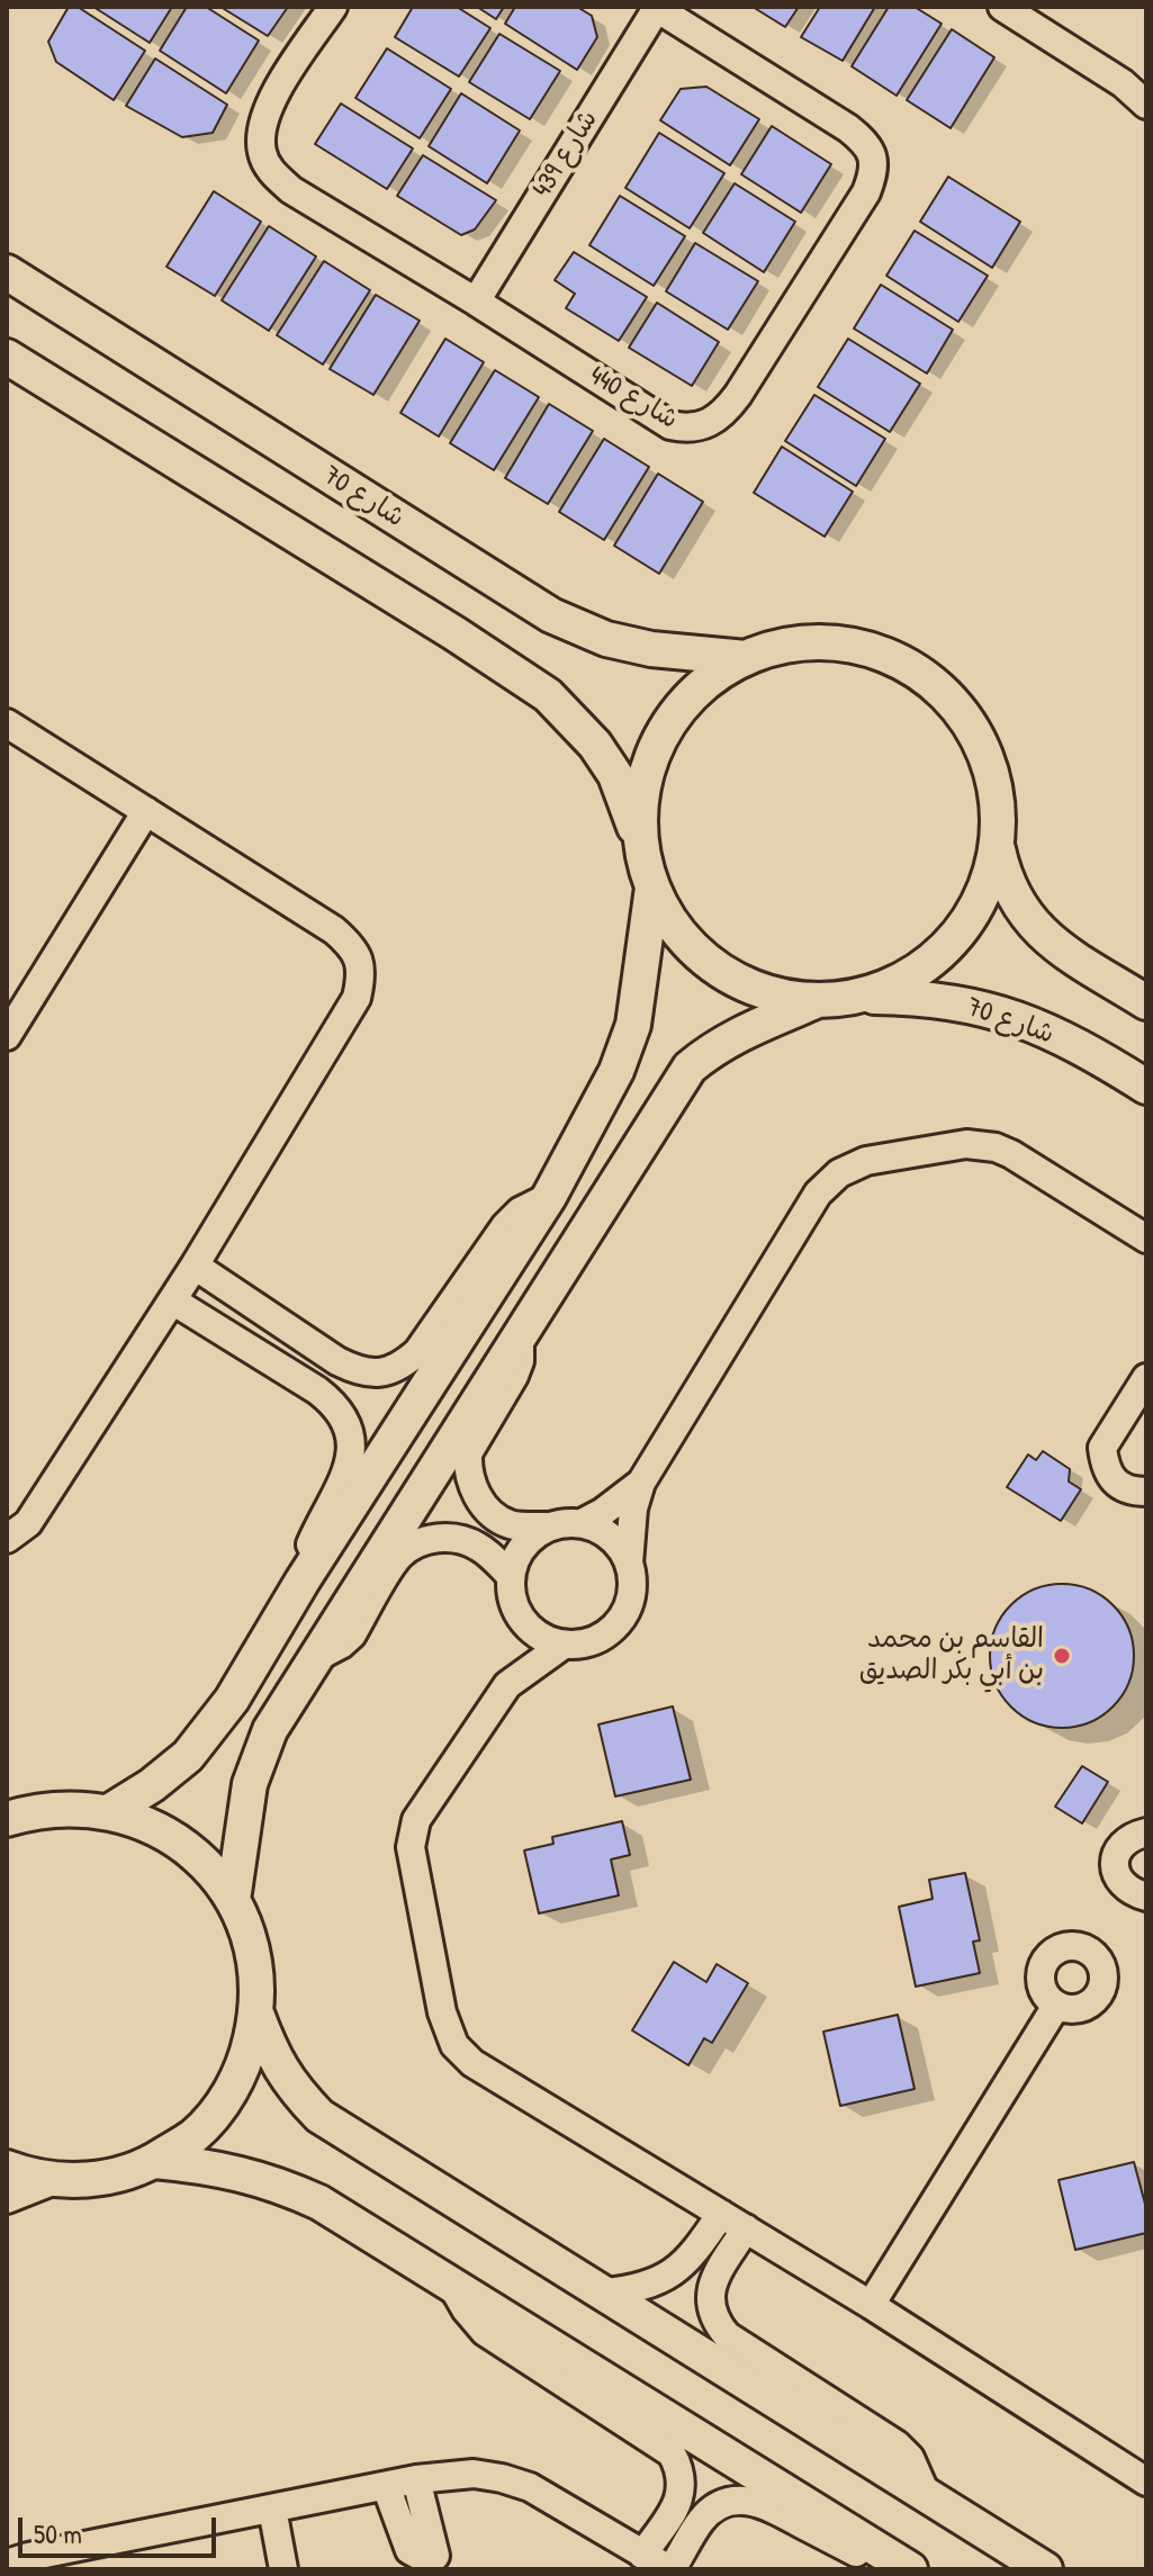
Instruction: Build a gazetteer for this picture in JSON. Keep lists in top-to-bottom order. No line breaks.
{"streets":{"main road":["شارع 70"],"street":["شارع 439","شارع 440"]},"crossings":[["شارع 439","شارع 440"]],"places":["القاسم بن محمد بن أبي بكر الصديق"],"scale_bar":"50 m"}
